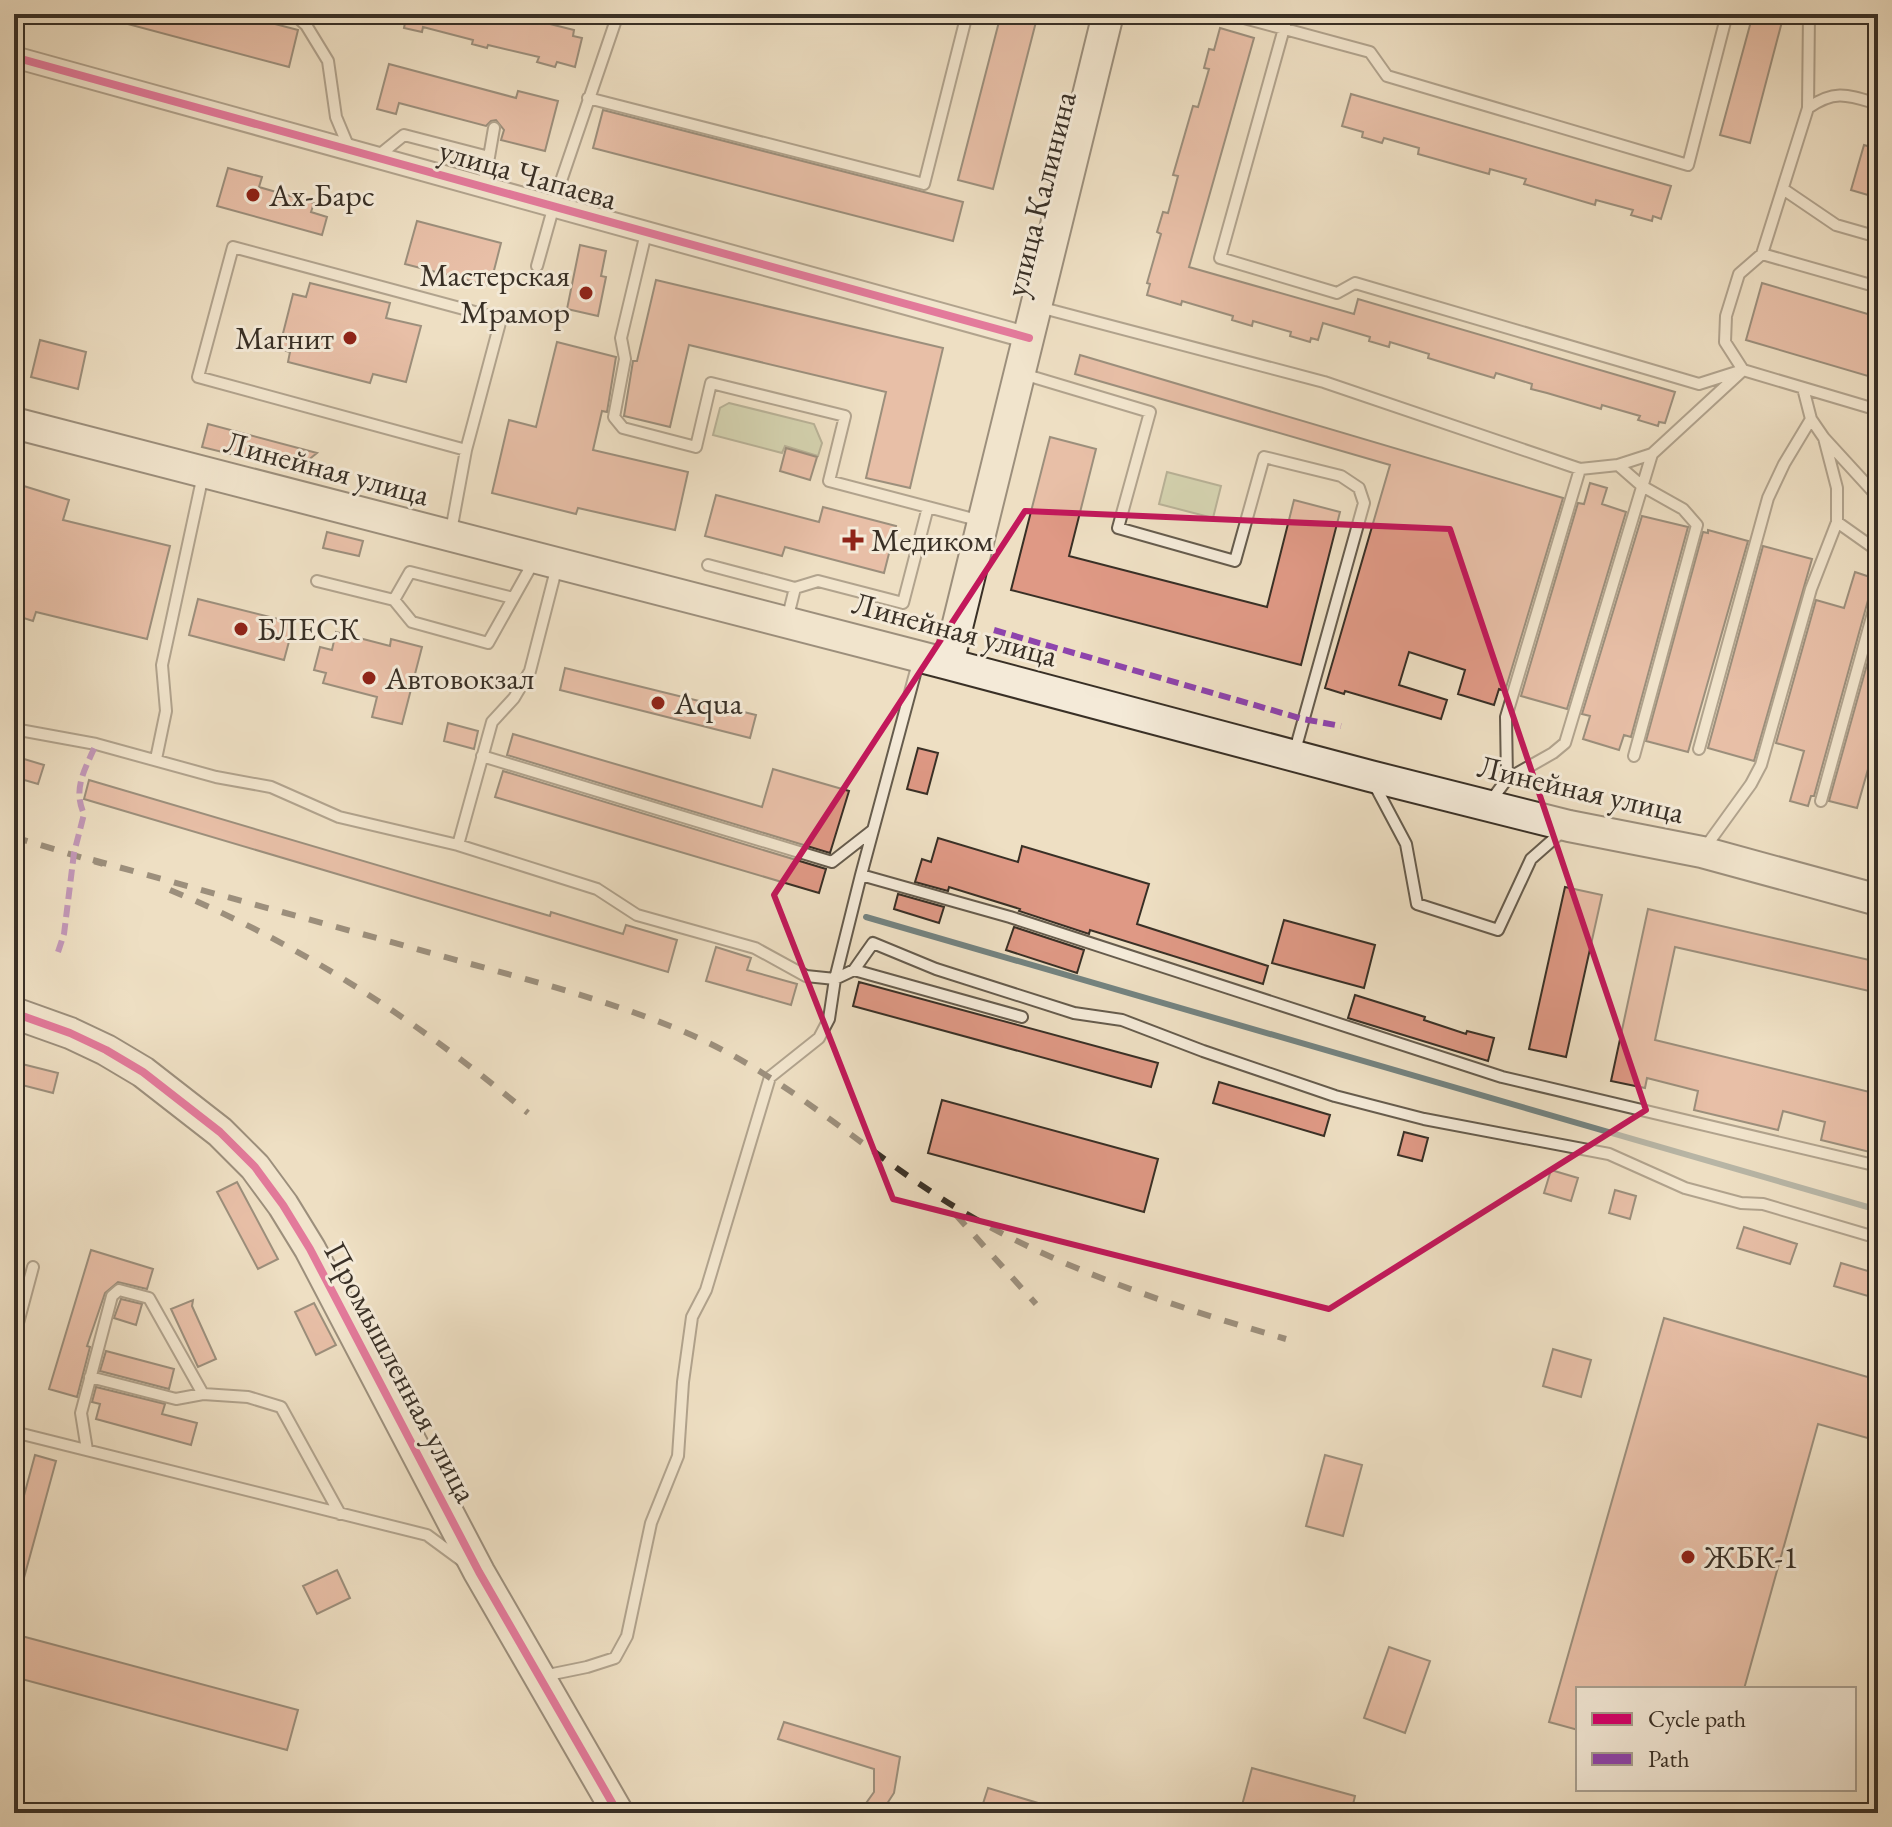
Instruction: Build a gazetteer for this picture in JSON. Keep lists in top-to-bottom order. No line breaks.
{"streets":{"main road":["улица Калинина","Линейная улица","Промышленная улица"],"street":["улица Чапаева"]},"crossings":[["улица Чапаева","улица Калинина"],["улица Калинина","Линейная улица"]],"places":{"other":["Ах-Барс","Мастерская Мрамор","Магнит","БЛЕСК","Автовокзал","Aqua","ЖБК-1"],"health":["Медиком"]},"legend":["Cycle path","Path"]}
